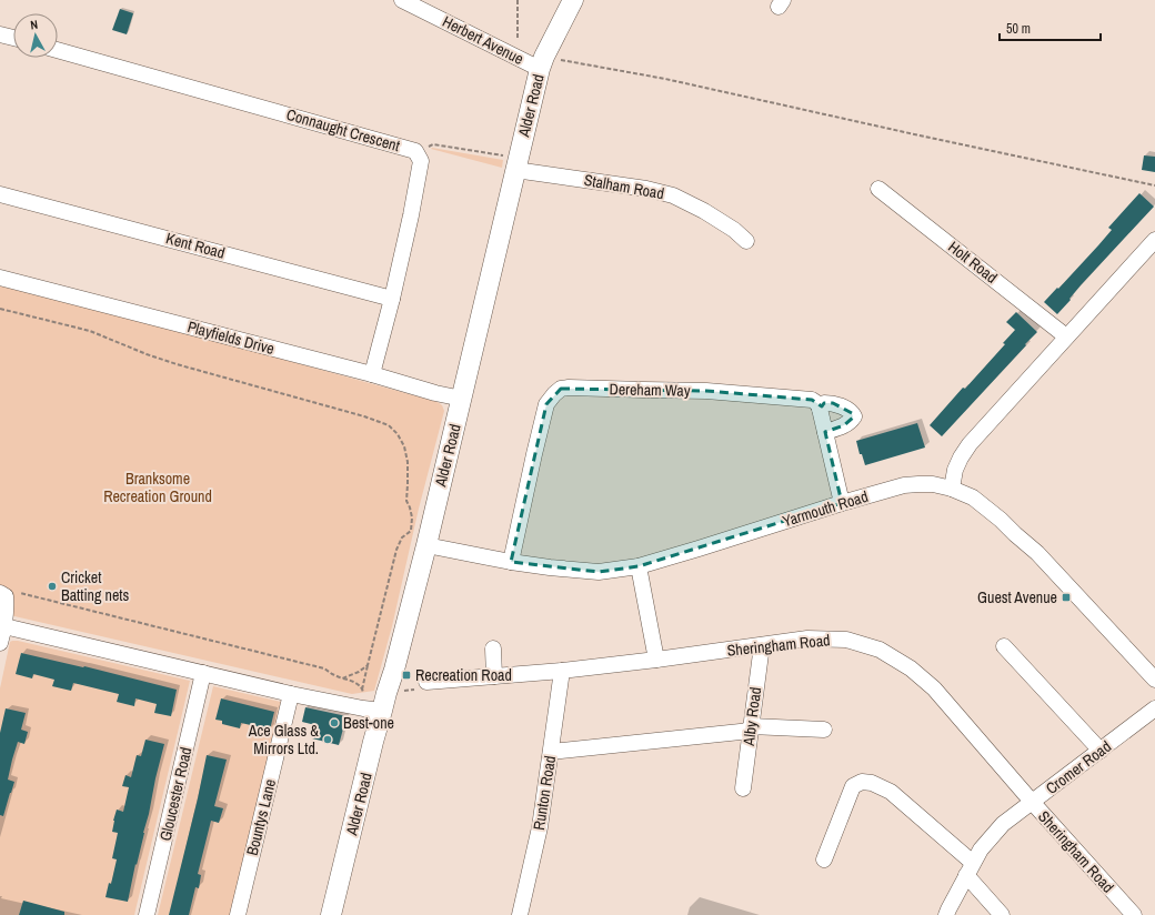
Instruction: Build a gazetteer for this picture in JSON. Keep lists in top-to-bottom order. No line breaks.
{"streets":{"main road":["Alder Road"],"street":["Herbert Avenue","Connaught Crescent","Stalham Road","Kent Road","Holt Road","Playfields Drive","Dereham Way","Yarmouth Road","Sheringham Road","Alby Road","Cromer Road","Runton Road","Gloucester Road","Bountys Lane"]},"crossings":[["Herbert Avenue","Alder Road"],["Alder Road","Stalham Road"],["Alder Road","Playfields Drive"],["Alder Road","Yarmouth Road"],["Connaught Crescent","Kent Road"],["Connaught Crescent","Playfields Drive"],["Dereham Way","Yarmouth Road"],["Sheringham Road","Alby Road"],["Sheringham Road","Cromer Road"],["Sheringham Road","Runton Road"]],"parks":["Branksome Recreation Ground"],"places":{"other":["Cricket Batting nets","Best-one","Ace Glass & Mirrors Ltd."],"transit":["Guest Avenue","Recreation Road"]},"scale_bar":"50 m","north":"top"}
